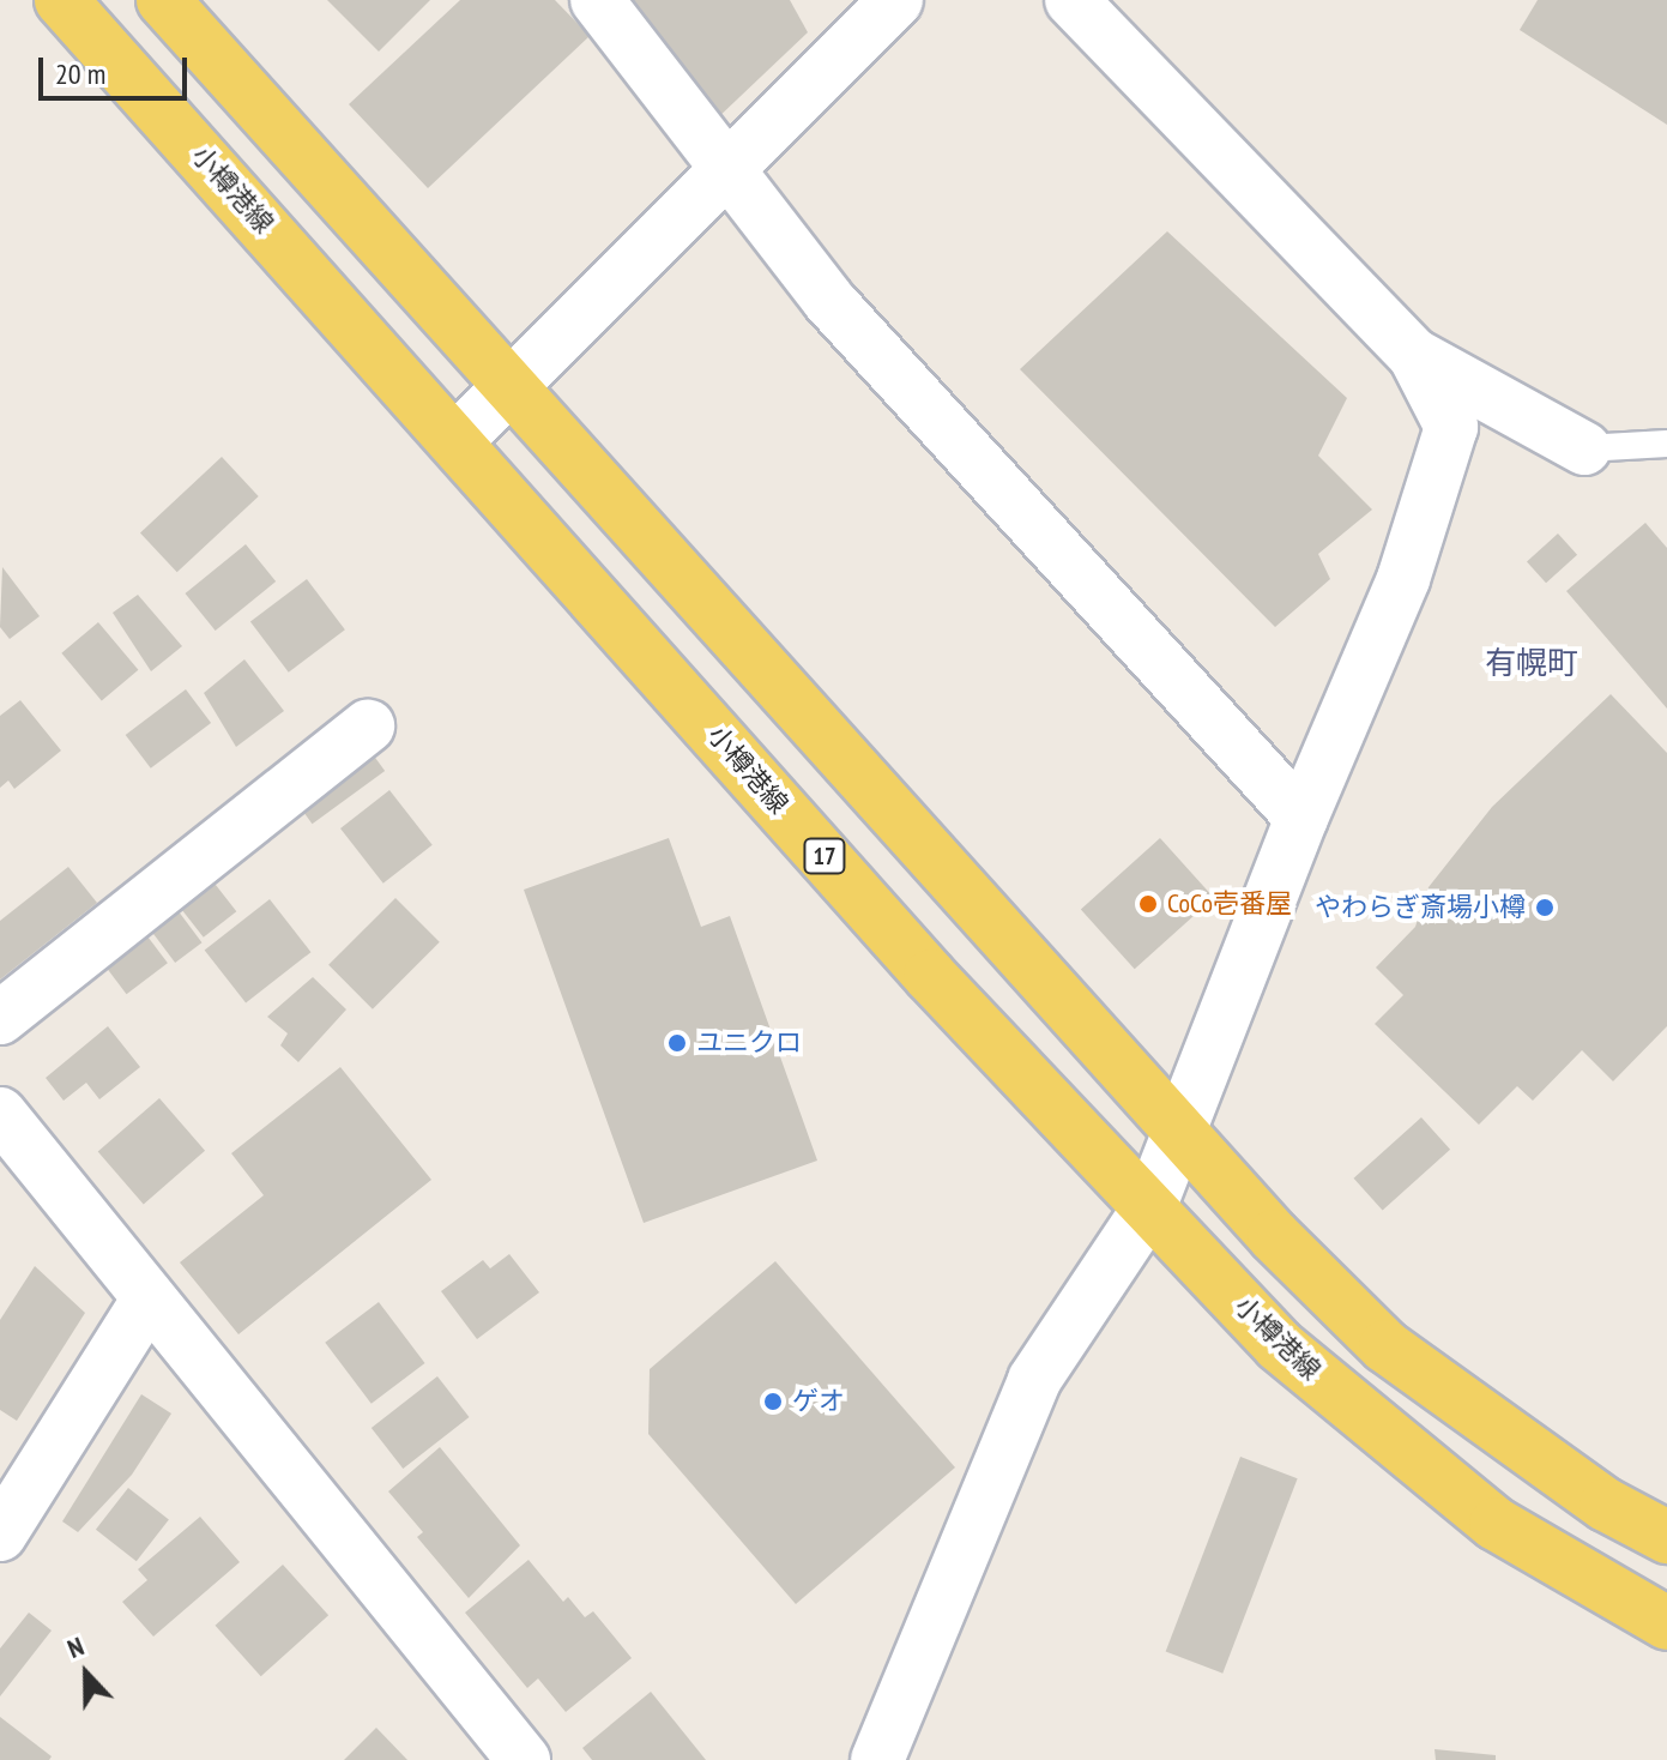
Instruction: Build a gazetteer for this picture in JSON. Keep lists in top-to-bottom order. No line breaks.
{"streets":{"main road":["小樽港線","17"]},"districts":["有幌町"],"places":["CoCo壱番屋","やわらぎ斎場小樽","ユニクロ","ゲオ"],"scale_bar":"20 m","north":"top"}
